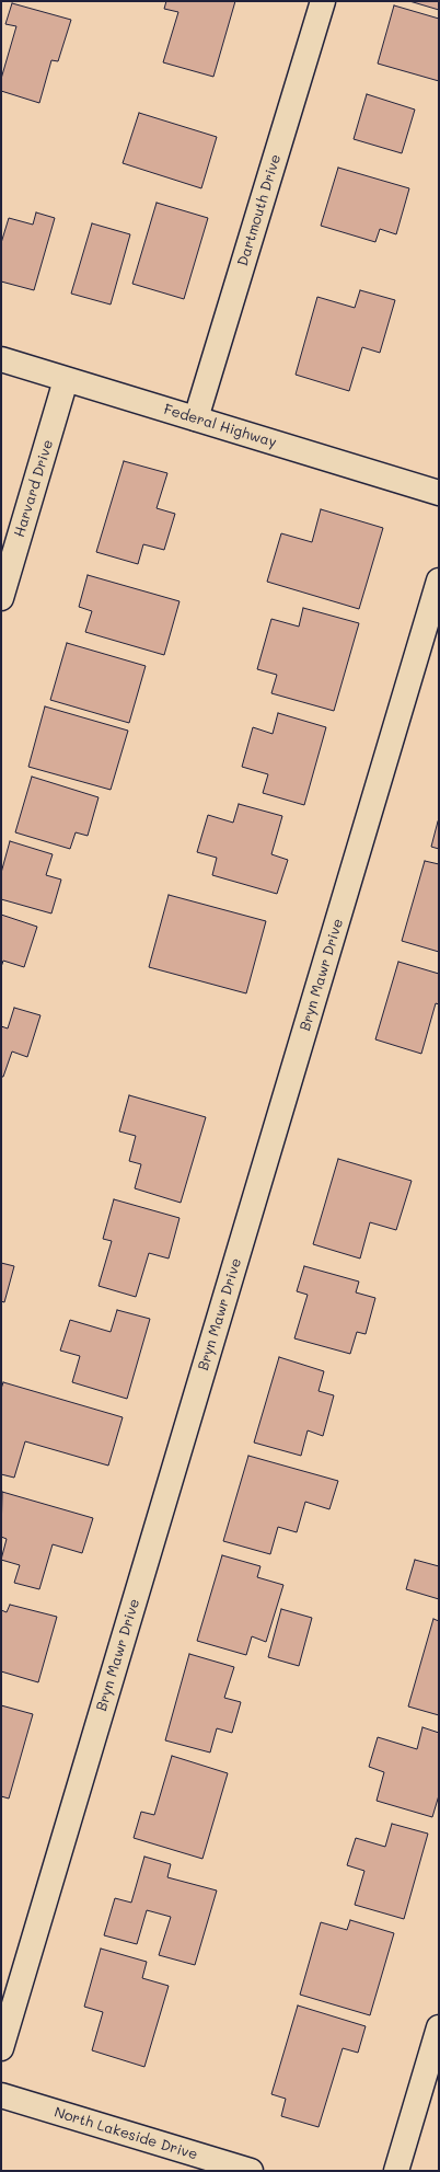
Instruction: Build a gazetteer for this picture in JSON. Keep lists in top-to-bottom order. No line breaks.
{"streets":{"street":["Dartmouth Drive","Federal Highway","Harvard Drive","Bryn Mawr Drive","North Lakeside Drive"]},"crossings":[["Dartmouth Drive","Federal Highway"],["Federal Highway","Harvard Drive"]]}
